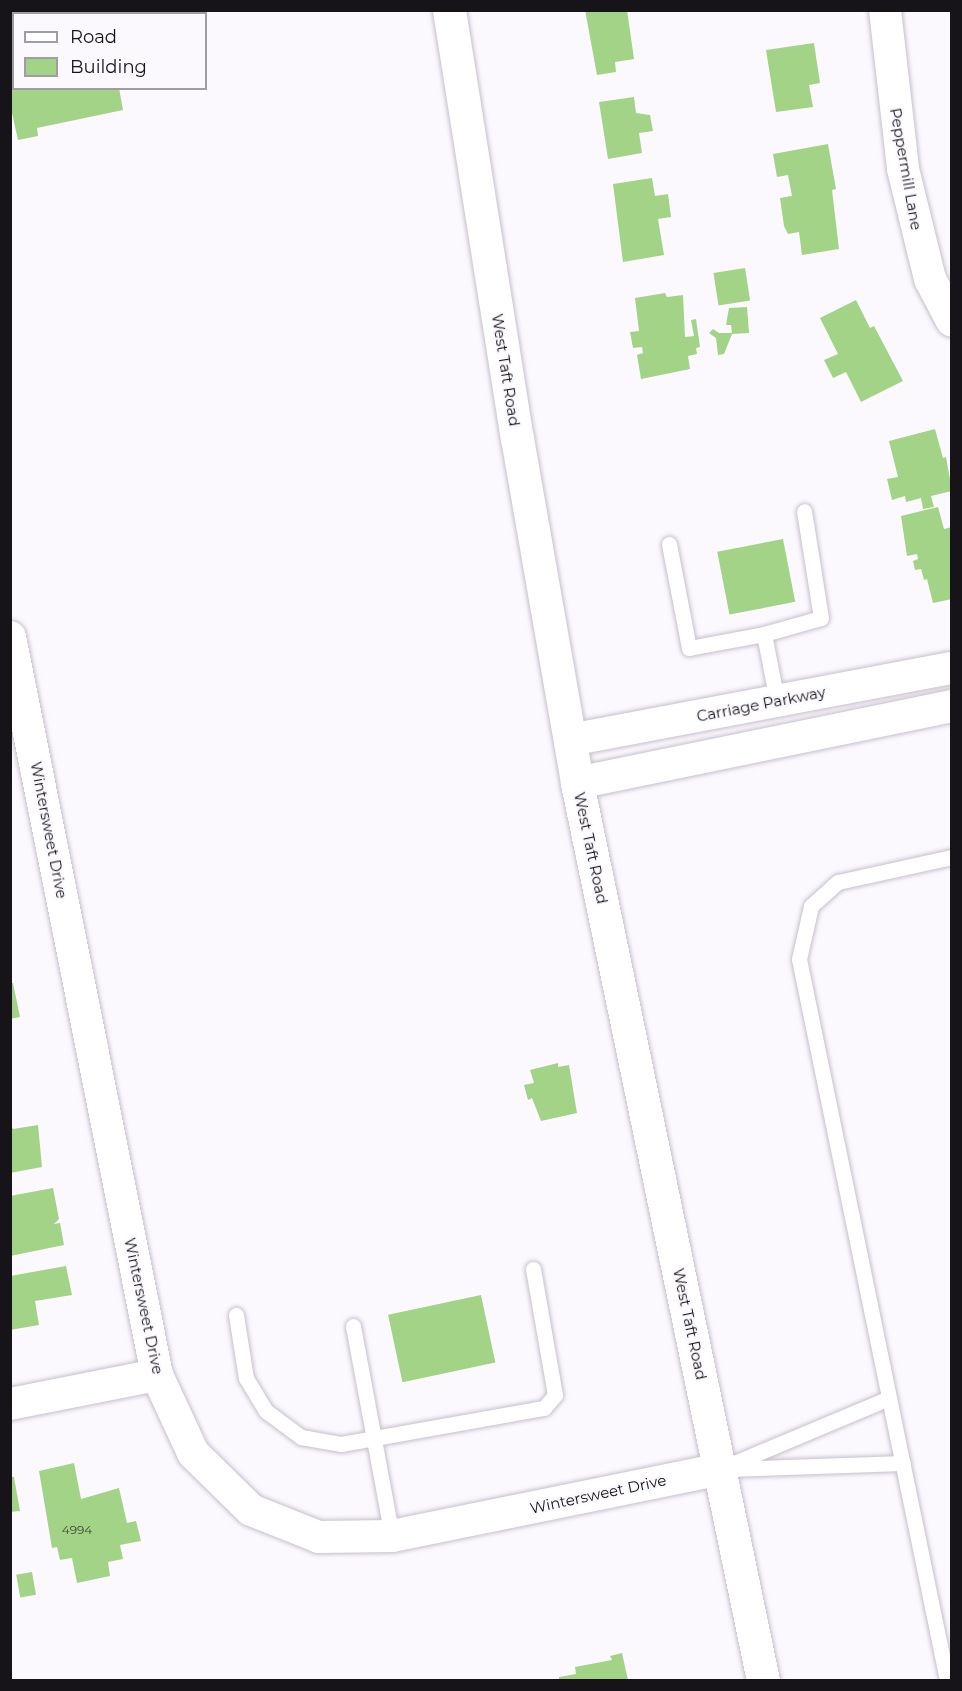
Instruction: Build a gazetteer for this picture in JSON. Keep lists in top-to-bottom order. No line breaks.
{"streets":{"main road":["West Taft Road"],"street":["Peppermill Lane","Carriage Parkway","Wintersweet Drive"]},"crossings":[["West Taft Road","Carriage Parkway"],["West Taft Road","Wintersweet Drive"]],"house_numbers":["4994"],"legend":["Road","Building"]}
